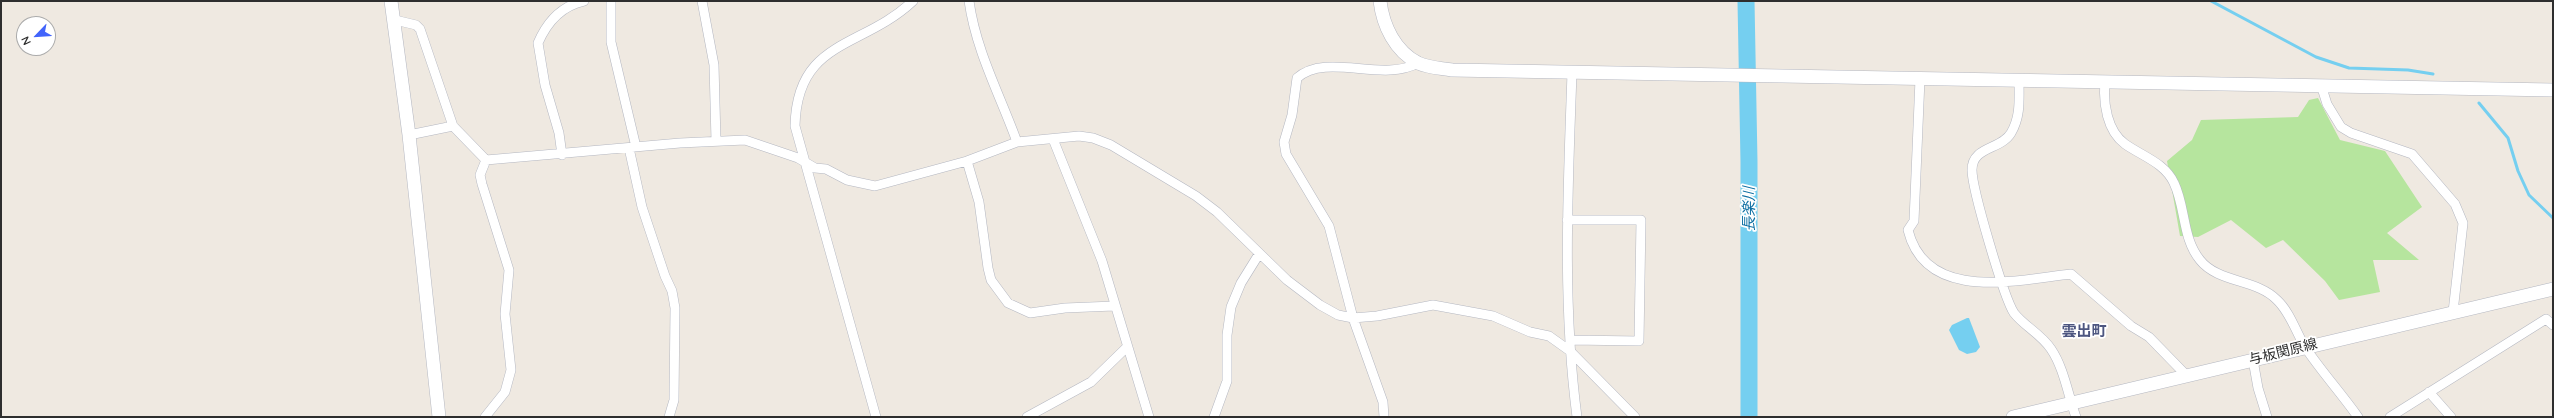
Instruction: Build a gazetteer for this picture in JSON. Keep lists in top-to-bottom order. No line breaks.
{"streets":{"street":["与板関原線"]},"districts":["雲出町"],"water":["長楽川"],"north":"bottom left"}
